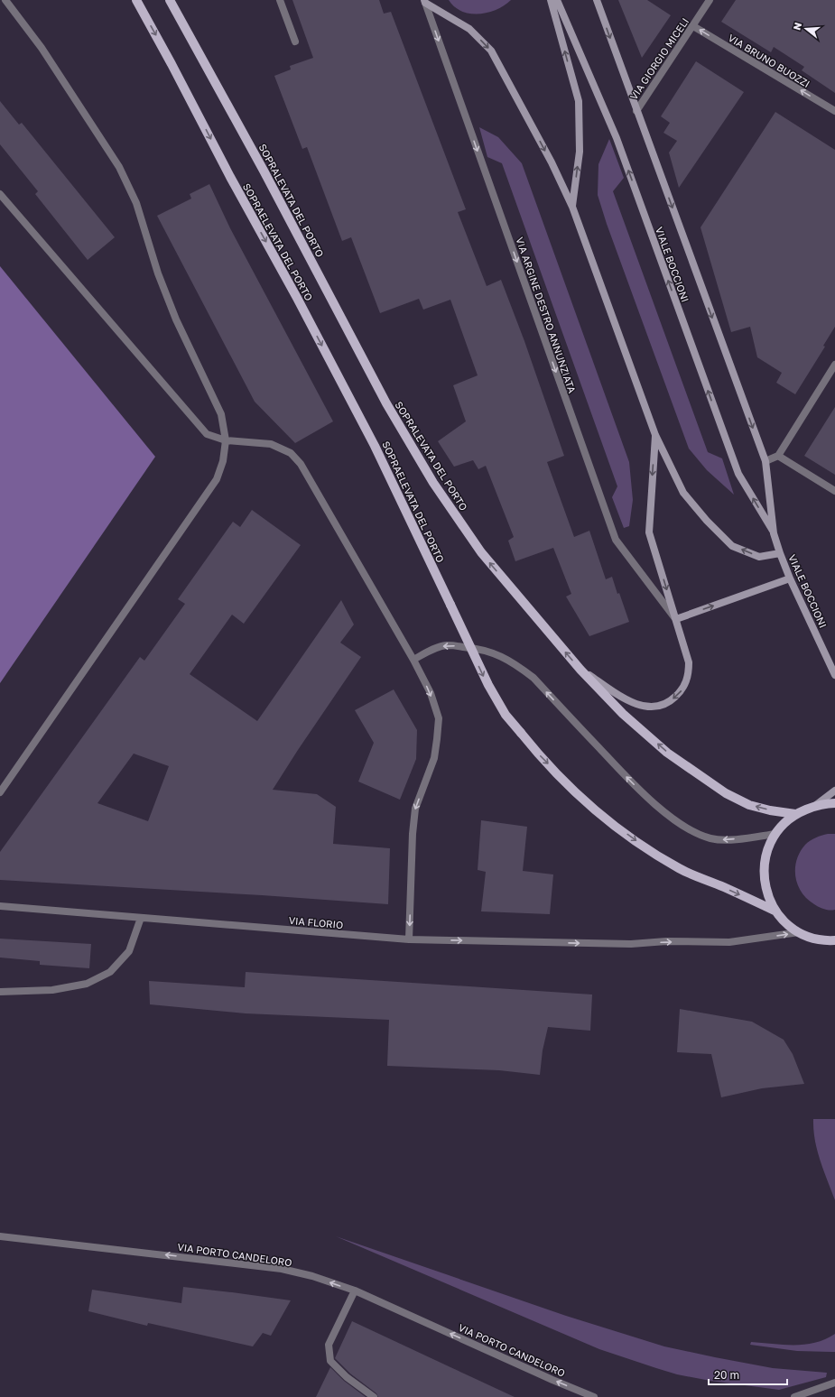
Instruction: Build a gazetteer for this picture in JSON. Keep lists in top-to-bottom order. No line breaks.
{"streets":{"main road":["SOPRALEVATA DEL PORTO","SOPRAELEVATA DEL PORTO"],"street":["VIA GIORGIO MICELI","VIA BRUNO BUOZZI","VIALE BOCCIONI","VIA ARGINE DESTRO ANNUNZIATA","VIA FLORIO","VIA PORTO CANDELORO"]},"crossings":[["VIA GIORGIO MICELI","VIA BRUNO BUOZZI"],["VIA GIORGIO MICELI","VIALE BOCCIONI"],["SOPRALEVATA DEL PORTO","VIA ARGINE DESTRO ANNUNZIATA"],["VIALE BOCCIONI","VIA ARGINE DESTRO ANNUNZIATA"]],"one_way":["VIA BRUNO BUOZZI","SOPRALEVATA DEL PORTO","SOPRAELEVATA DEL PORTO","VIA FLORIO","VIA PORTO CANDELORO"],"scale_bar":"20 m","north":"left"}
